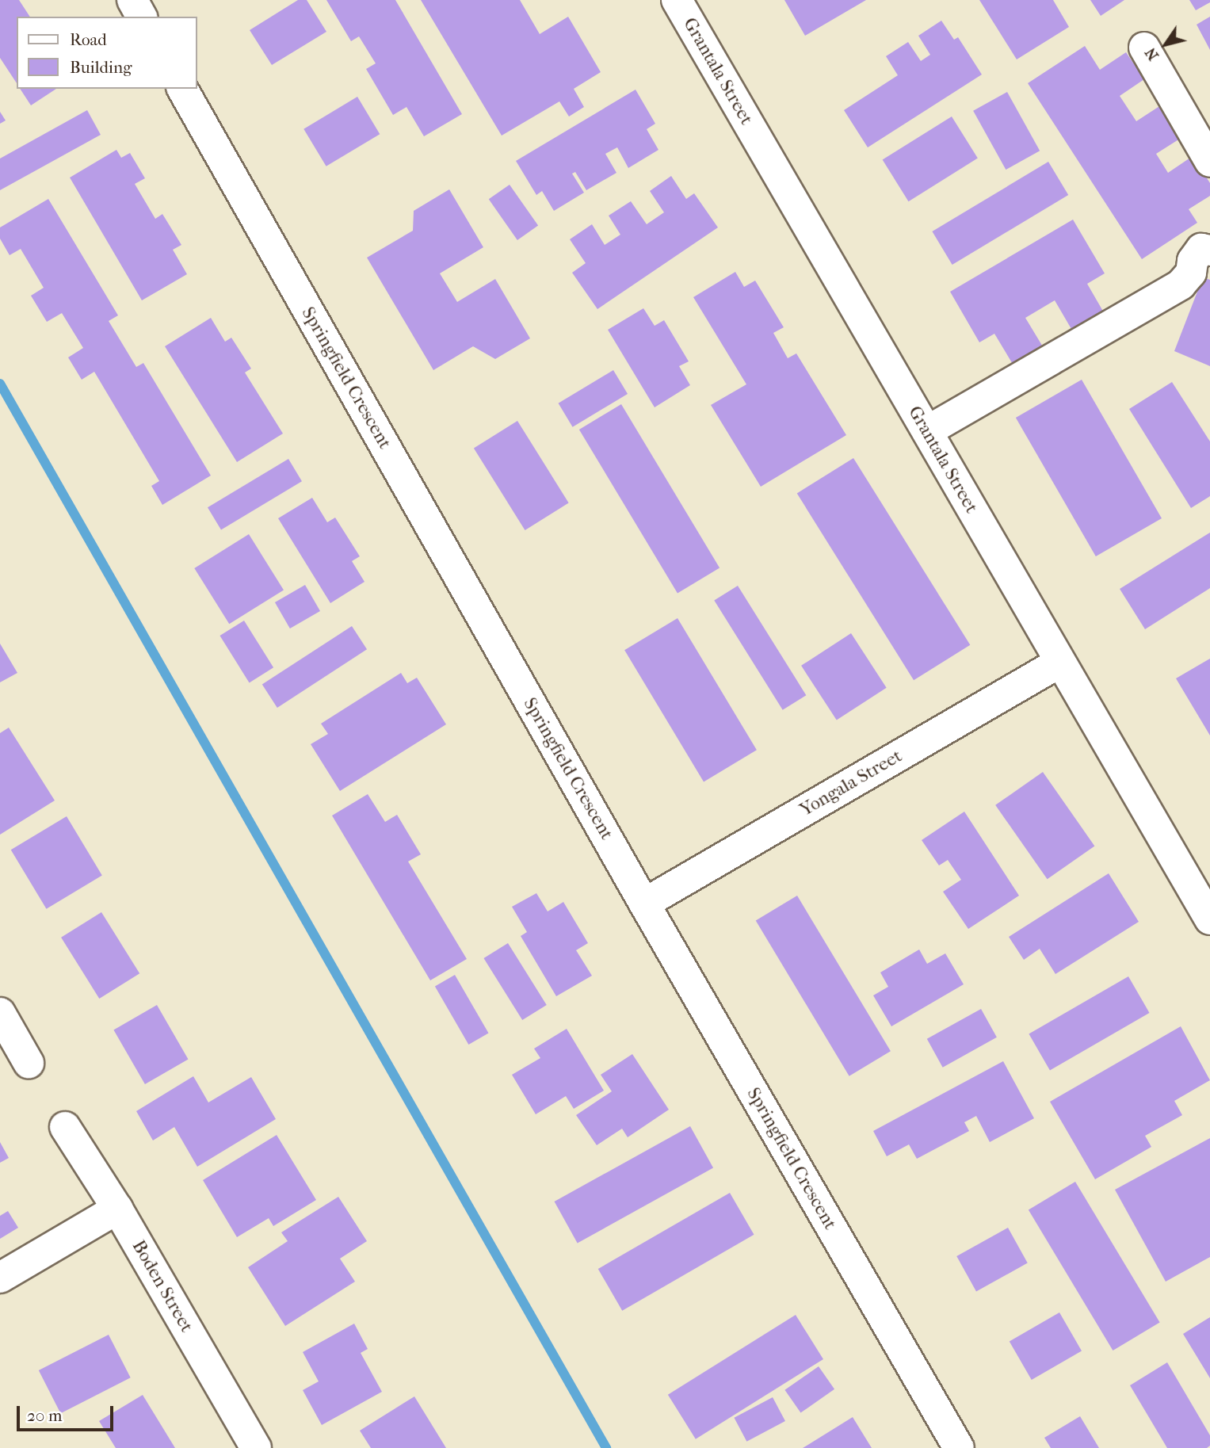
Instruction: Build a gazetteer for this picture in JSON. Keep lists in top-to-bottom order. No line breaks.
{"streets":{"street":["Grantala Street","Springfield Crescent","Yongala Street","Boden Street"]},"crossings":[["Grantala Street","Yongala Street"],["Springfield Crescent","Yongala Street"]],"legend":["Road","Building"],"scale_bar":"20 m","north":"bottom left"}
